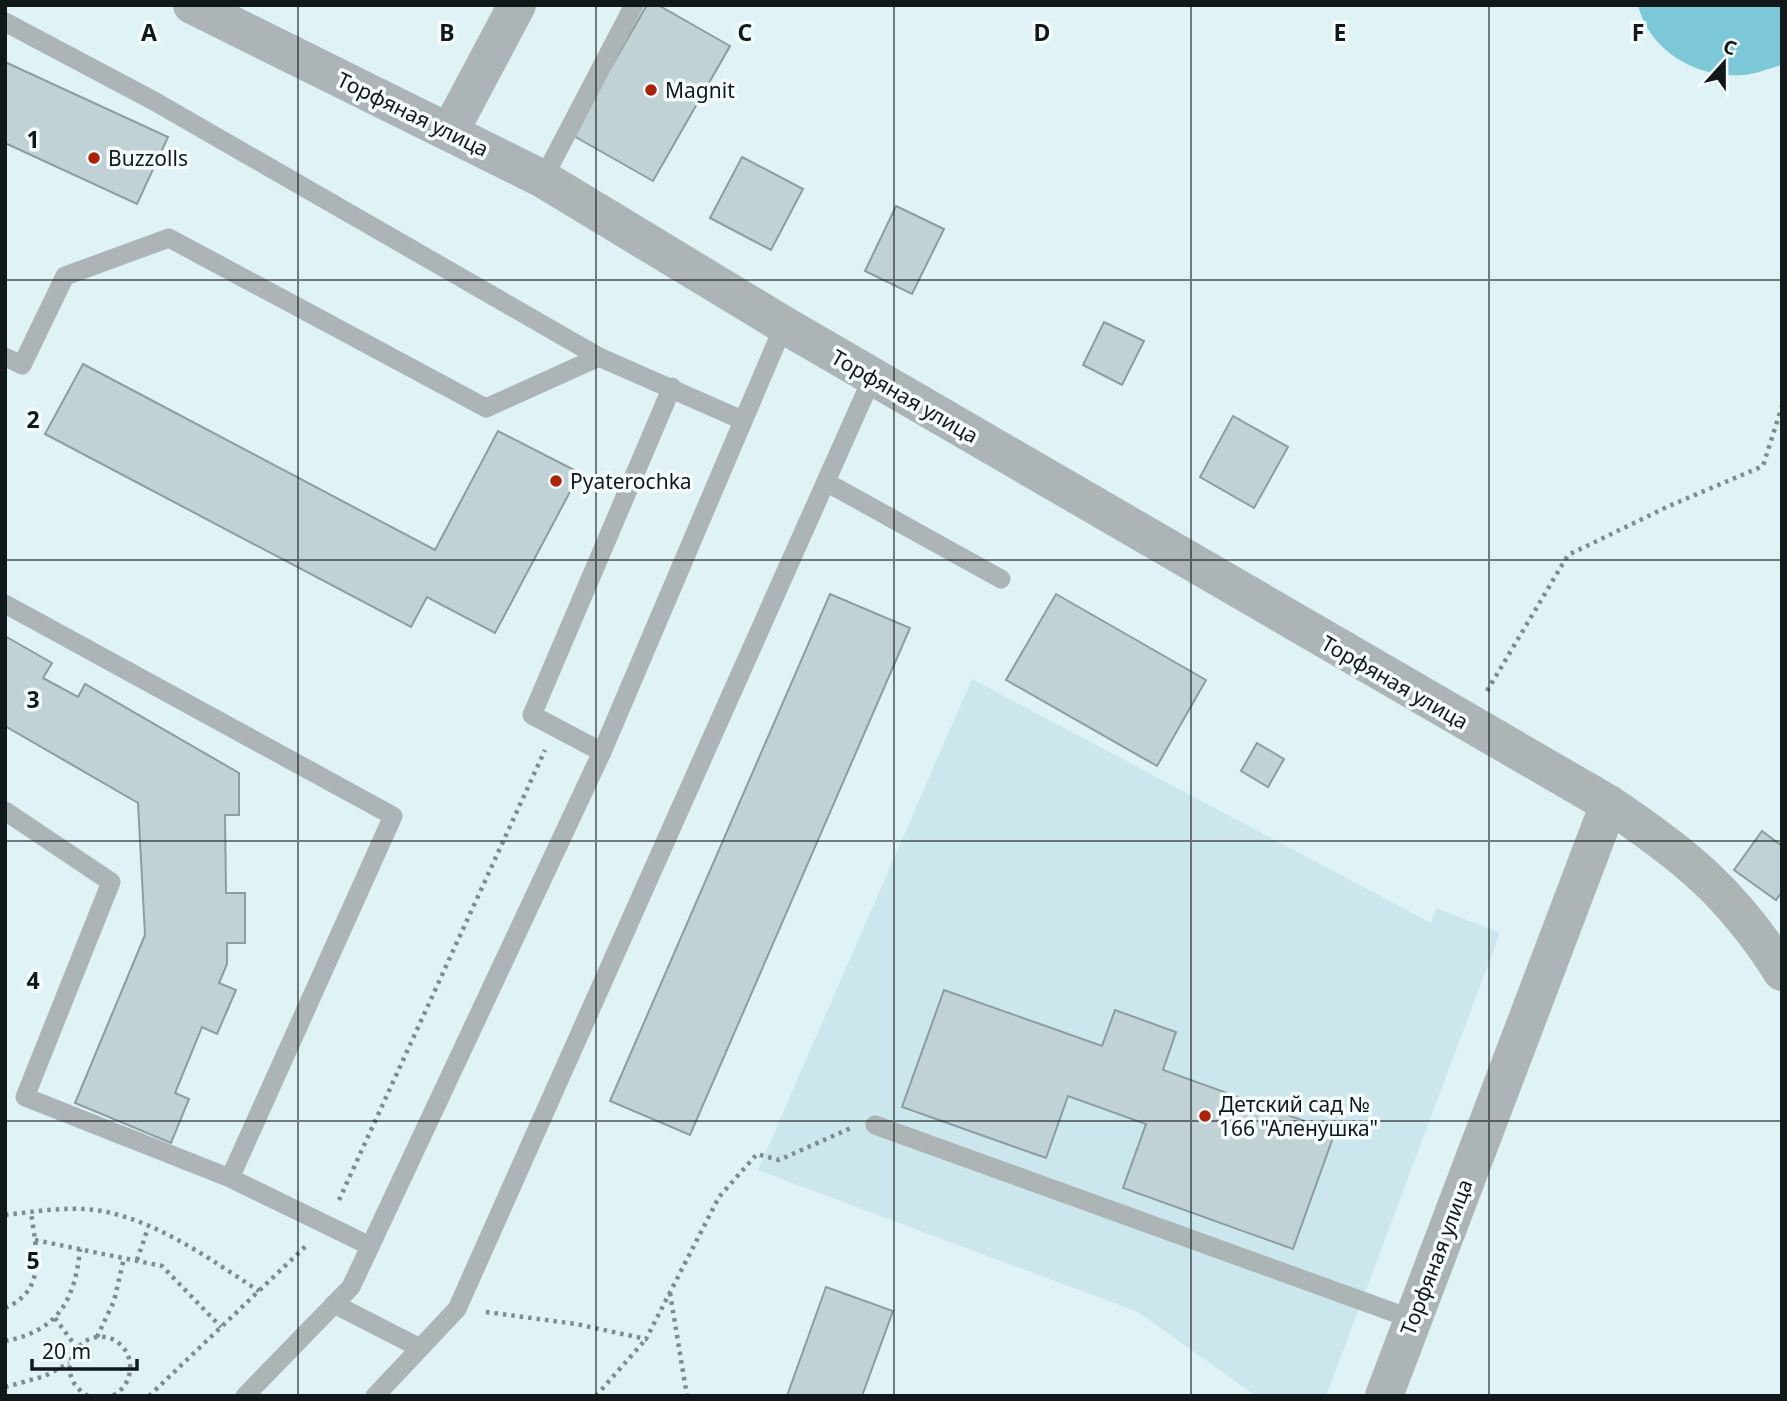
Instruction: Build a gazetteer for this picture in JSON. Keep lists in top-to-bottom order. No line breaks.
{"streets":{"street":["Торфяная улица"]},"places":["Magnit","Buzzolls","Pyaterochka","Детский сад № 166 \"Аленушка\""],"scale_bar":"20 m","north":"top","grid":{"columns":["A","B","C","D","E","F"],"rows":["1","2","3","4","5"]}}
